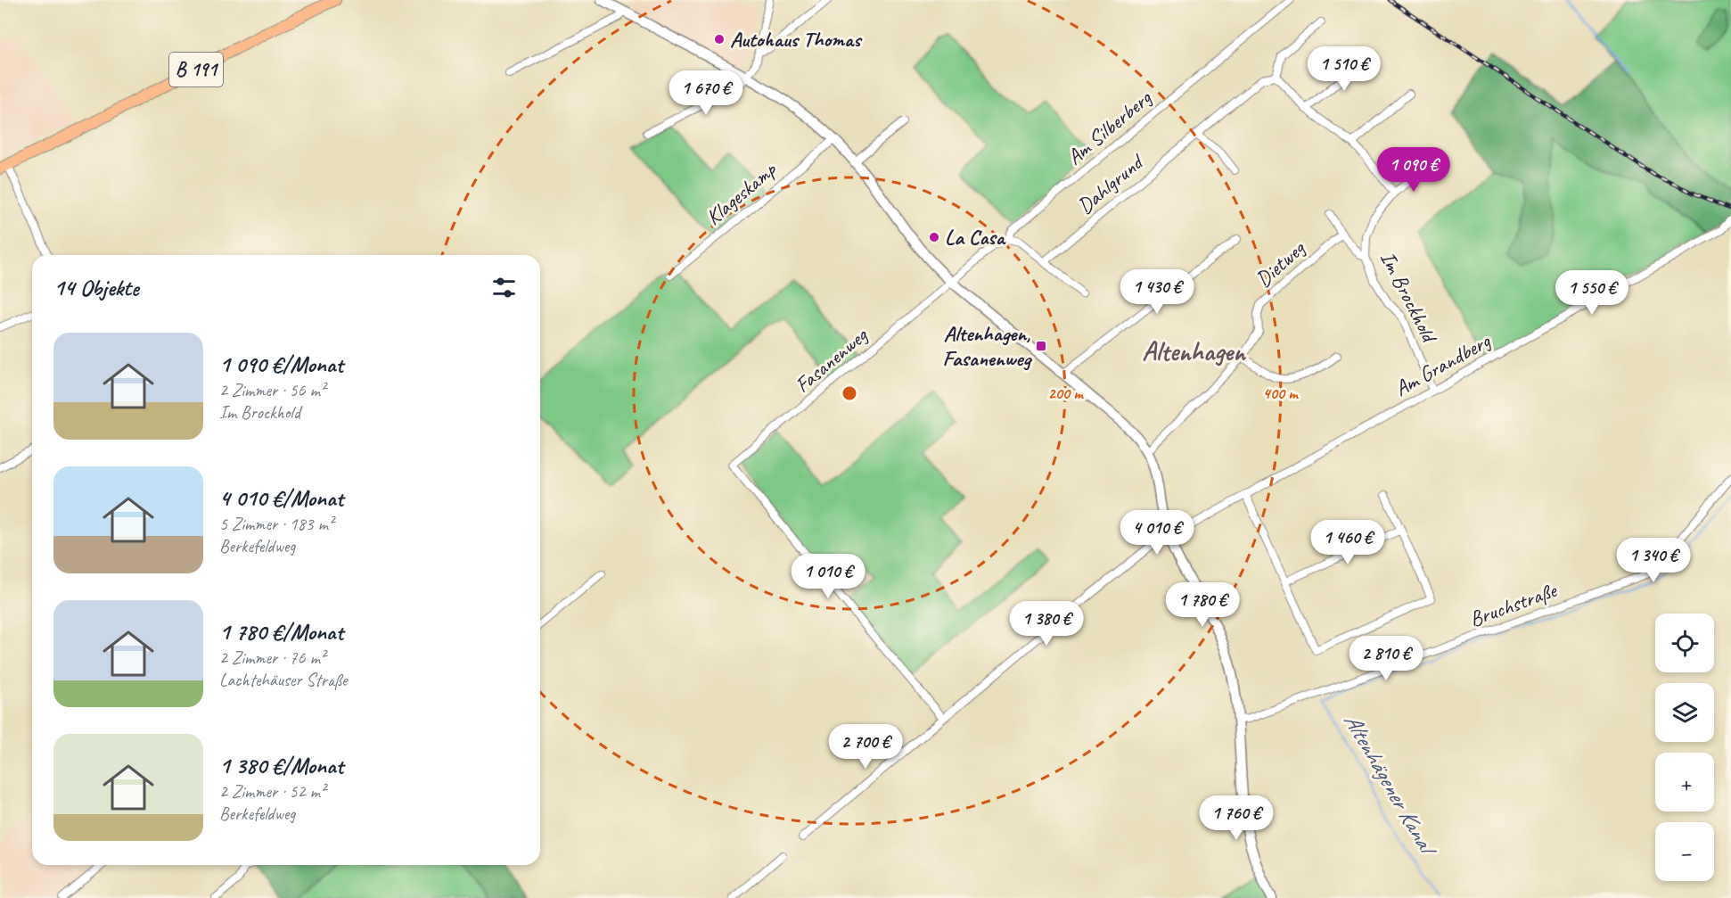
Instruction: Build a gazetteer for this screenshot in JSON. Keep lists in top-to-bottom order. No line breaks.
{"streets":{"main road":["B 191"],"street":["Am Silberberg","Dahlgrund","Klageskamp","Dietweg","Im Brockhold","Fasanenweg","Am Grandberg","Bruchstraße"]},"crossings":[["Am Silberberg","Fasanenweg"],["Im Brockhold","Am Grandberg"],["Fasanenweg","Am Grandberg"]],"districts":["Altenhagen"],"water":["Altenhägener Kanal"],"places":{"other":["Autohaus Thomas","La Casa"],"transit":["Altenhagen, Fasanenweg"]},"page":{"price":["1 510 €","1 670 €","1 090 €","1 430 €","1 550 €","4 010 €","1 460 €","1 340 €","1 010 €","1 780 €","1 380 €","2 810 €","2 700 €","1 760 €"],"heading":"14 Objekte","list":[{"name":"1 090 €/Monat","note":"2 Zimmer · 56 m² · Im Brockhold"},{"name":"4 010 €/Monat","note":"5 Zimmer · 183 m² · Berkefeldweg"},{"name":"1 780 €/Monat","note":"2 Zimmer · 76 m² · Lachtehäuser Straße"},{"name":"1 380 €/Monat","note":"2 Zimmer · 52 m² · Berkefeldweg"}],"map_buttons":["+","−"]},"rings":["200 m","400 m"]}
